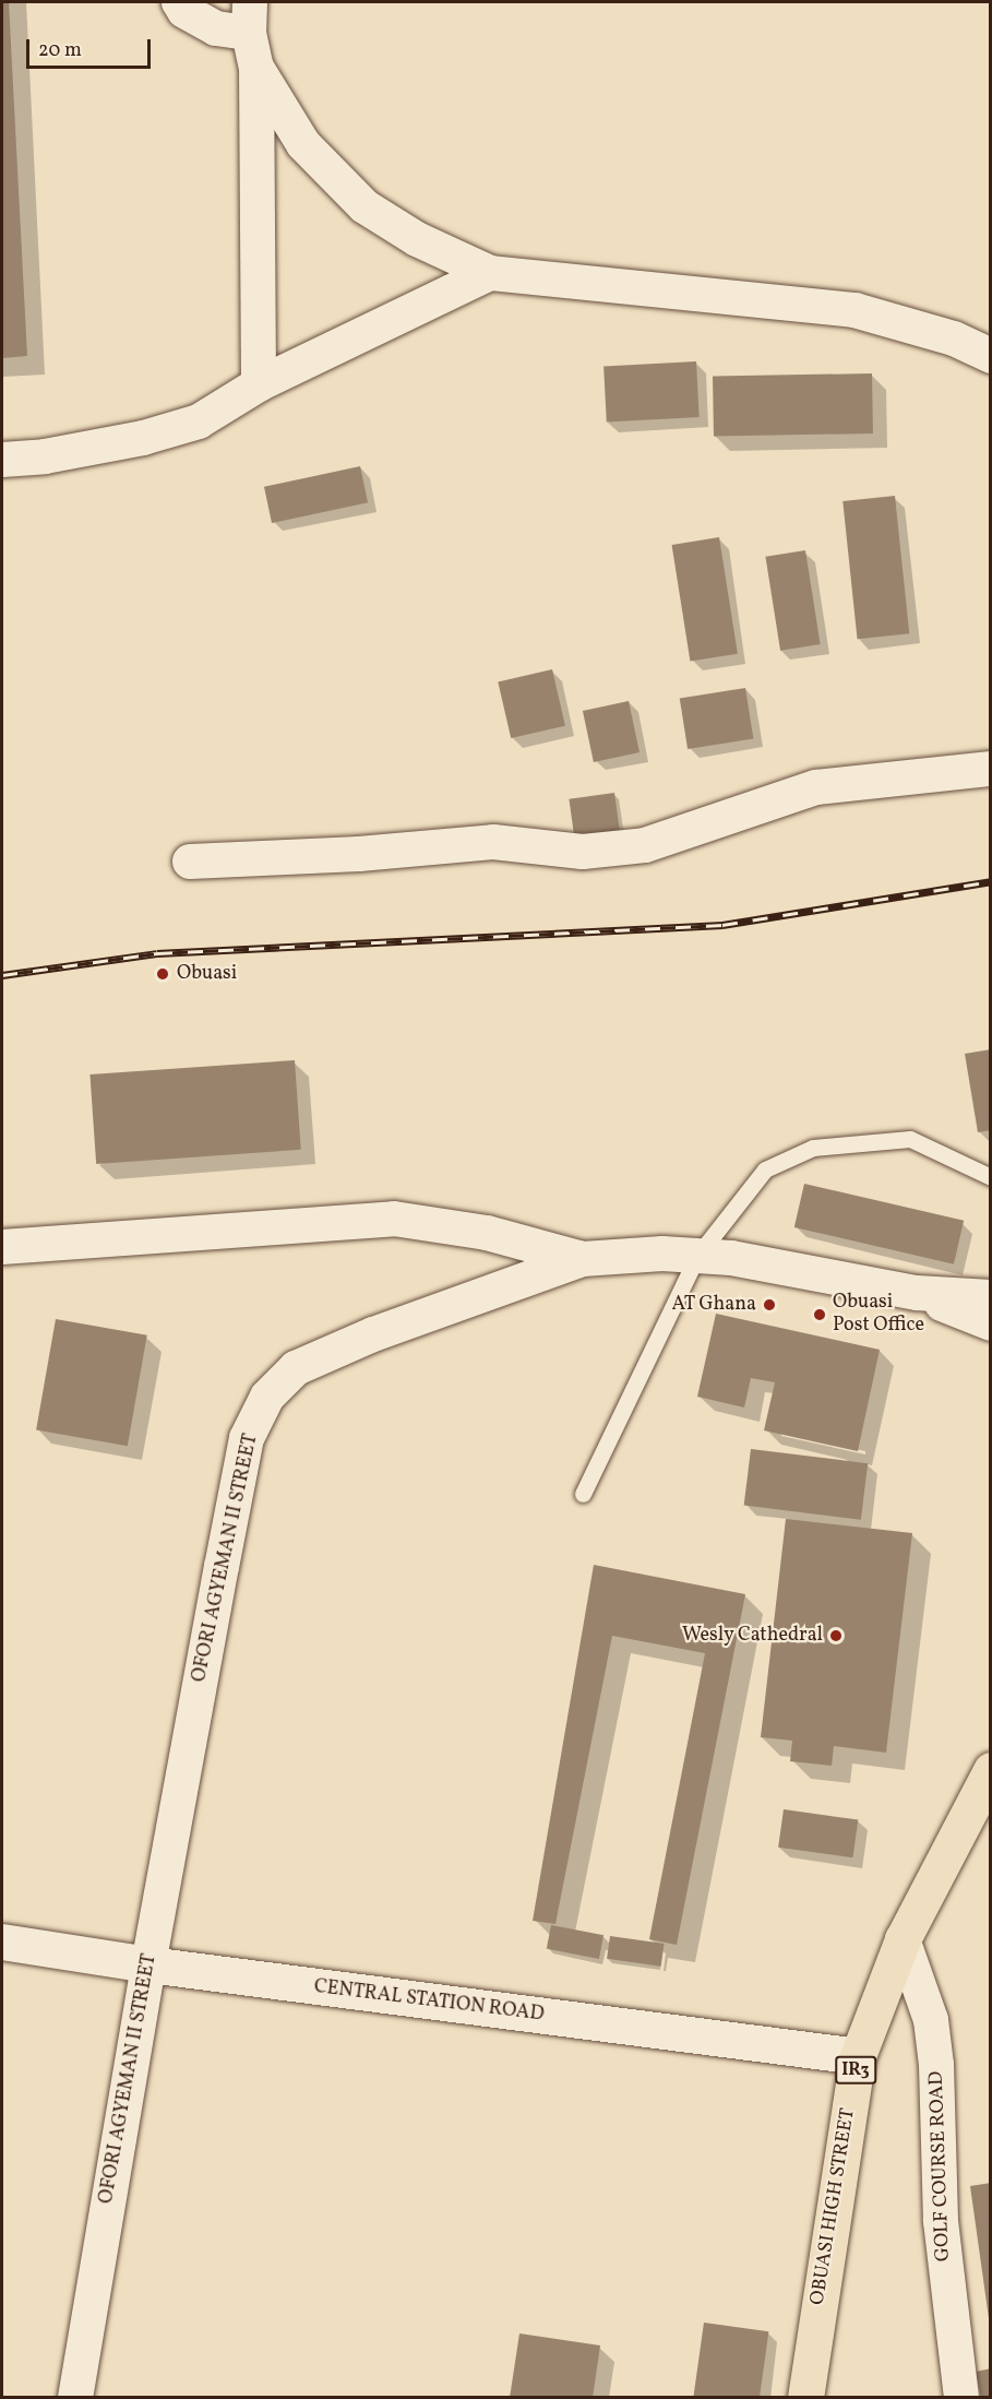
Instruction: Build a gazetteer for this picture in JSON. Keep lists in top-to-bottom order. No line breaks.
{"streets":{"main road":["IR3","OBUASI HIGH STREET"],"street":["OFORI AGYEMAN II STREET","CENTRAL STATION ROAD","GOLF COURSE ROAD"]},"crossings":[["OFORI AGYEMAN II STREET","CENTRAL STATION ROAD"],["CENTRAL STATION ROAD","OBUASI HIGH STREET"],["GOLF COURSE ROAD","OBUASI HIGH STREET"]],"places":["Obuasi","AT Ghana","Obuasi Post Office","Wesly Cathedral"],"scale_bar":"20 m"}
